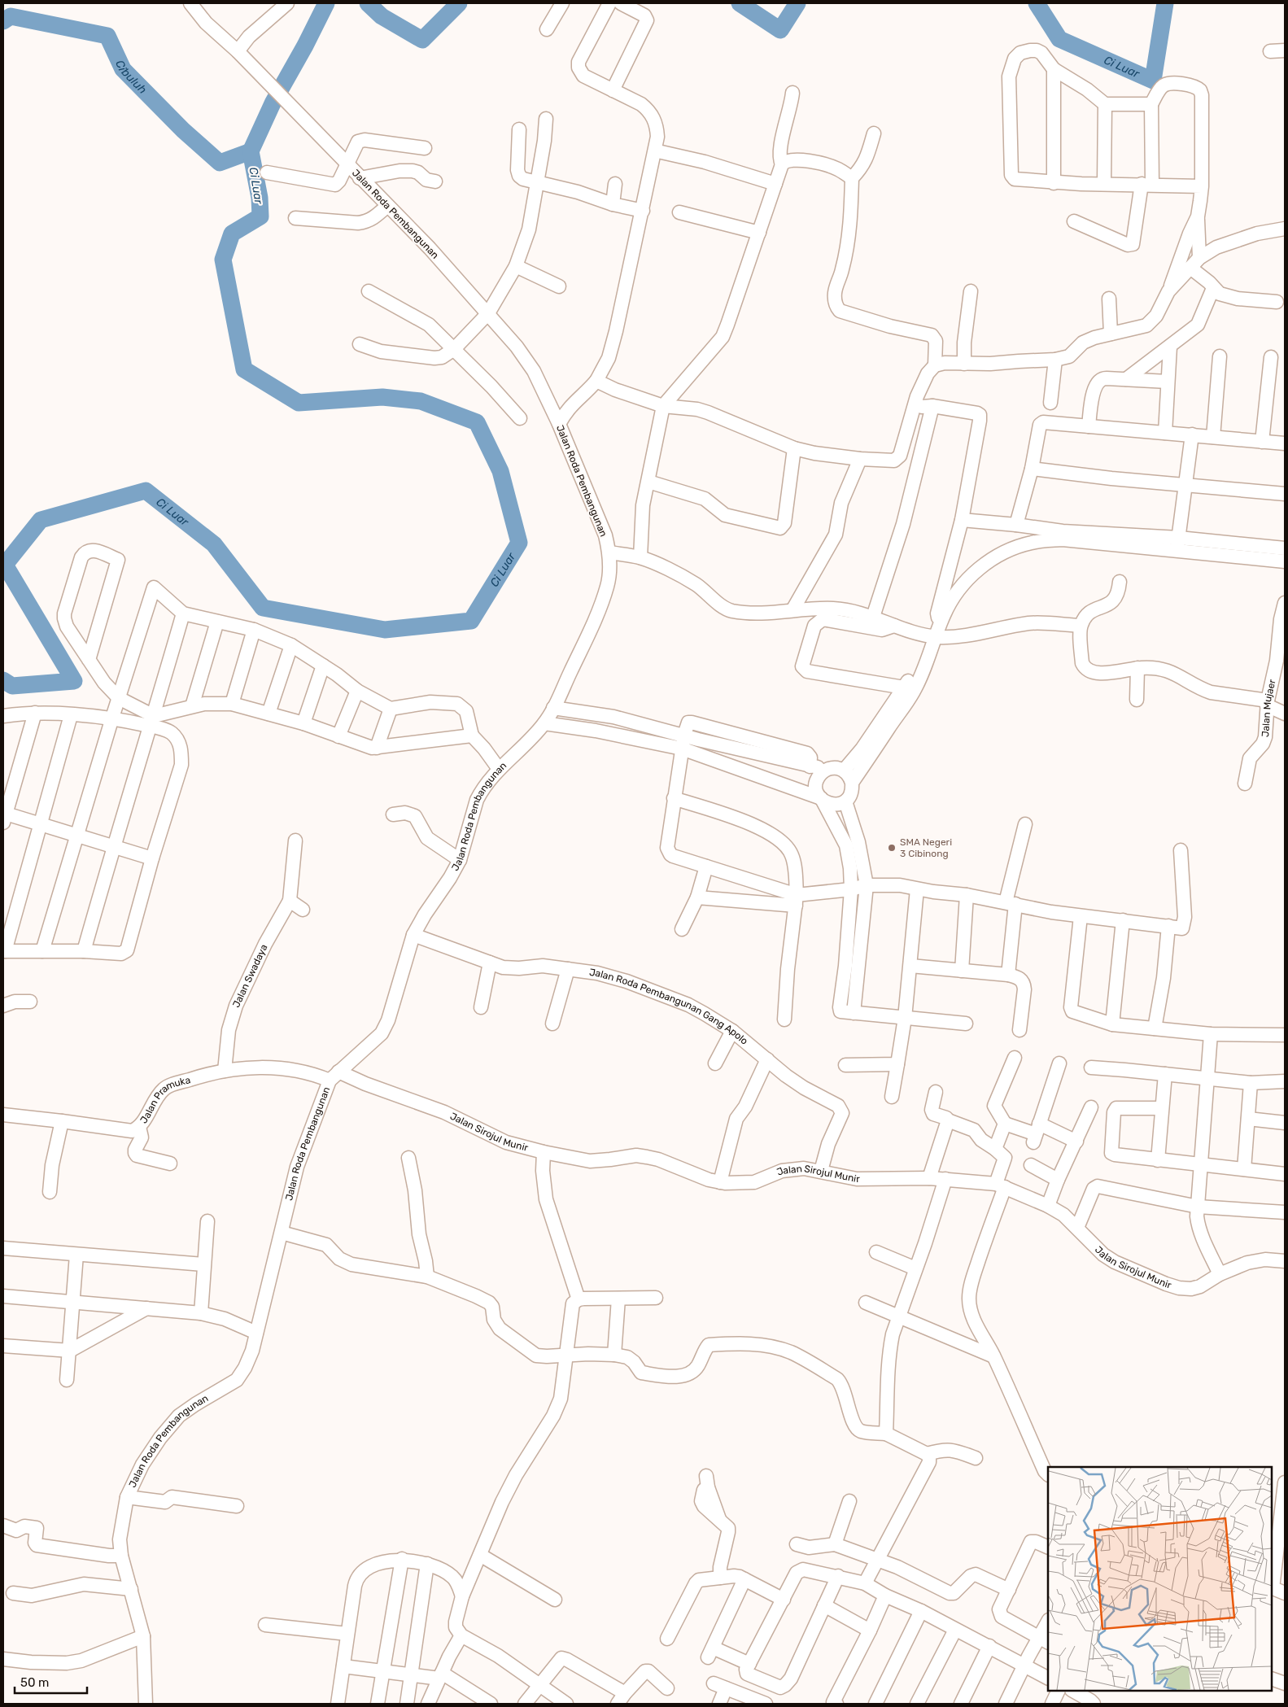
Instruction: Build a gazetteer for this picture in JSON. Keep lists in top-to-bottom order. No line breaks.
{"streets":{"street":["Jalan Roda Pembangunan","Jalan Mujaer","Jalan Swadaya","Jalan Roda Pembangunan Gang Apolo","Jalan Pramuka","Jalan Sirojul Munir"]},"crossings":[["Jalan Roda Pembangunan","Jalan Roda Pembangunan Gang Apolo"],["Jalan Roda Pembangunan","Jalan Pramuka"],["Jalan Roda Pembangunan","Jalan Sirojul Munir"],["Jalan Swadaya","Jalan Pramuka"],["Jalan Roda Pembangunan Gang Apolo","Jalan Sirojul Munir"],["Jalan Pramuka","Jalan Sirojul Munir"]],"water":["Ci Luar","Cibuluh"],"places":["SMA Negeri 3 Cibinong"],"scale_bar":"50 m"}
